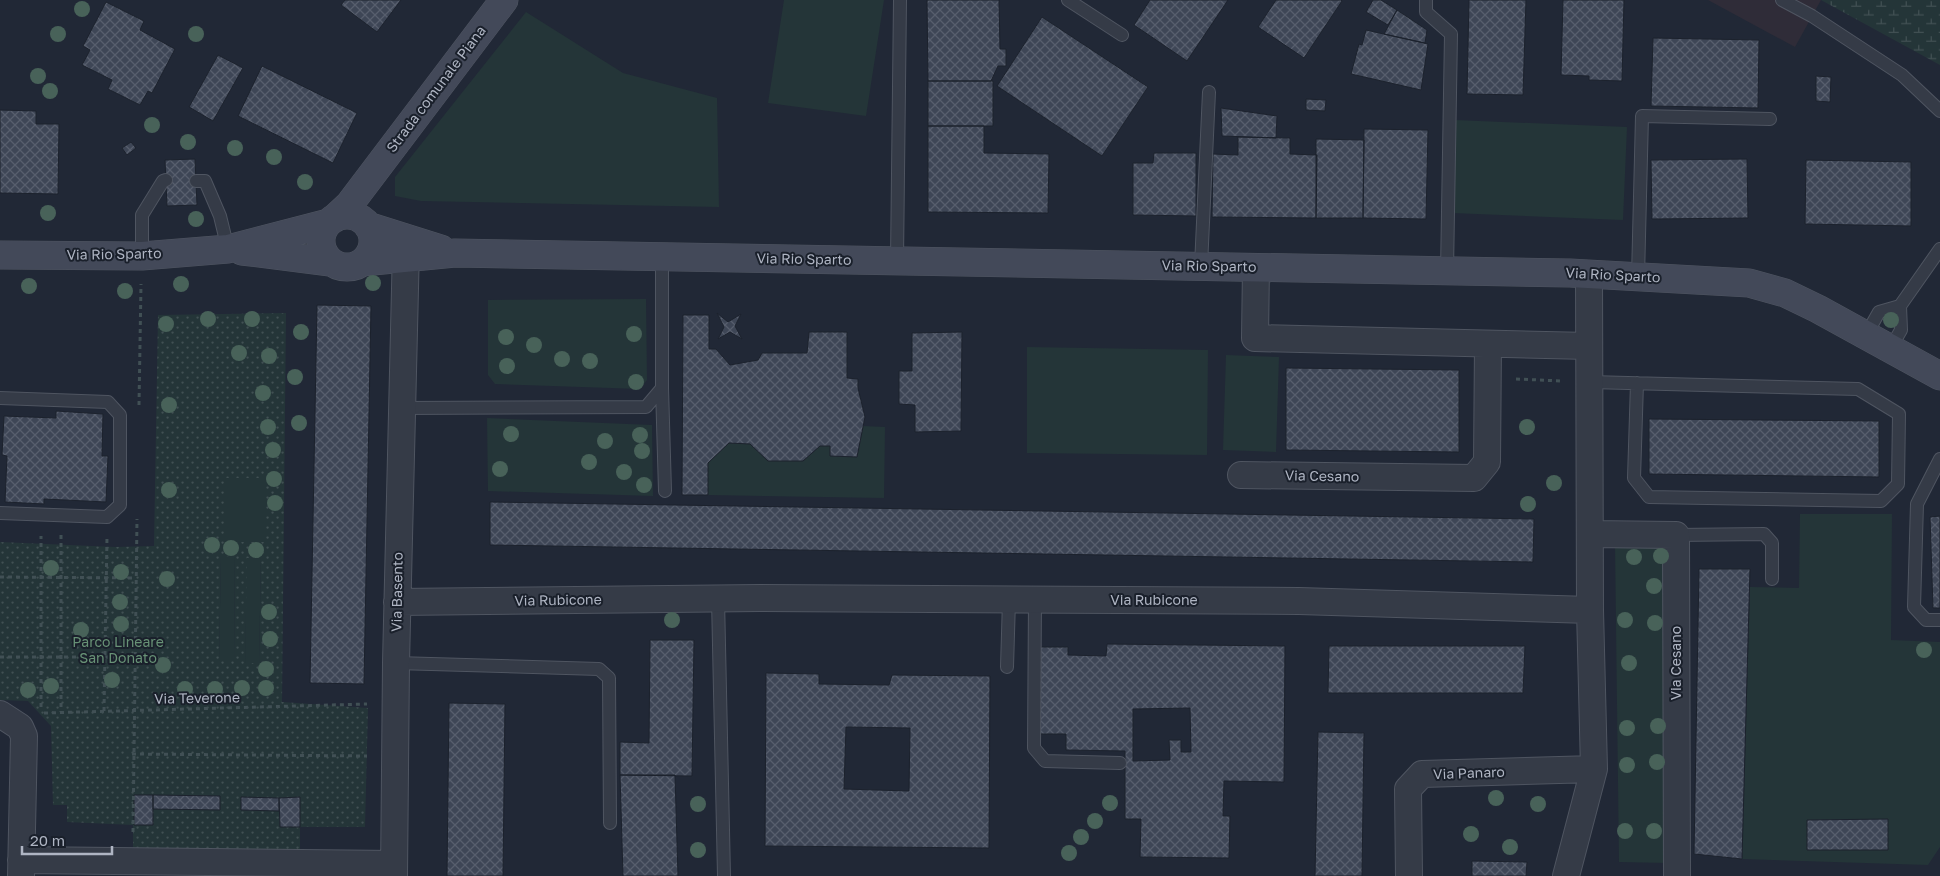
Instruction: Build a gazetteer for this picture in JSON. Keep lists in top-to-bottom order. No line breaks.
{"streets":{"street":["Strada comunale Piana","Via Rio Sparto","Via Cesano","Via Basento","Via Rubicone","Via Panaro"],"path":["Via Teverone"]},"crossings":[["Strada comunale Piana","Via Rio Sparto"],["Via Rio Sparto","Via Basento"],["Via Basento","Via Rubicone"],["Via Basento","Via Teverone"]],"parks":["Parco Lineare San Donato"],"scale_bar":"20 m"}
